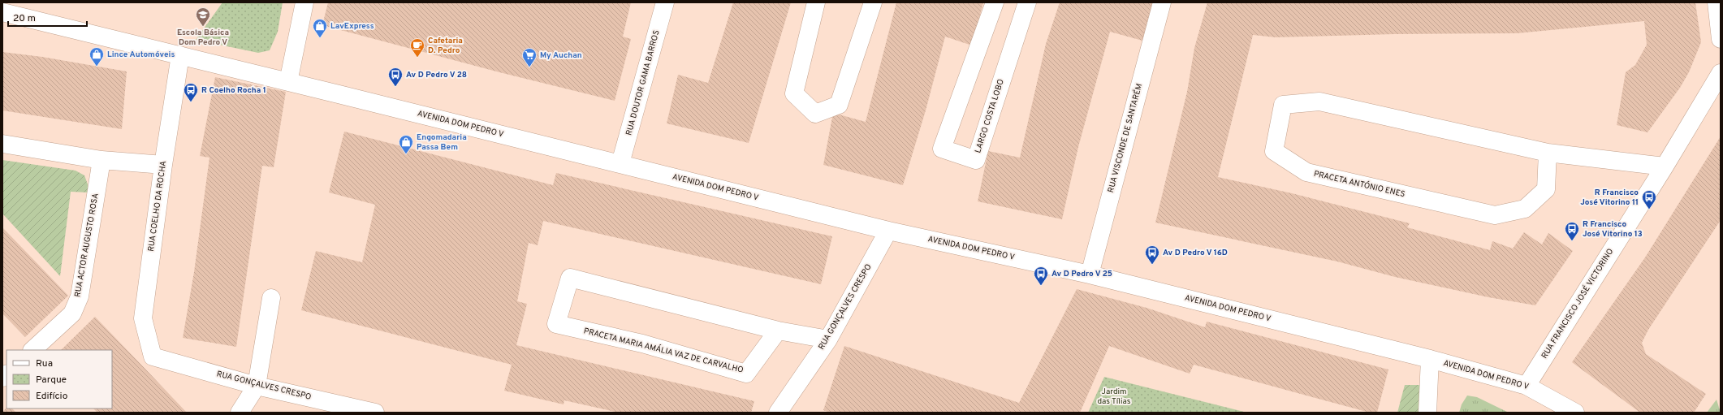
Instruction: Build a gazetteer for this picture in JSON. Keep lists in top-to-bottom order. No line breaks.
{"streets":{"street":["RUA DOUTOR GAMA BARROS","LARGO COSTA LOBO","AVENIDA DOM PEDRO V","RUA VISCONDE DE SANTARÉM","PRACETA ANTÓNIO ENES","RUA COELHO DA ROCHA","RUA ACTOR AUGUSTO ROSA","RUA FRANCISCO JOSÉ VICTORINO","RUA GONÇALVES CRESPO","PRACETA MARIA AMÁLIA VAZ DE CARVALHO"]},"crossings":[["RUA DOUTOR GAMA BARROS","AVENIDA DOM PEDRO V"],["AVENIDA DOM PEDRO V","RUA VISCONDE DE SANTARÉM"],["AVENIDA DOM PEDRO V","RUA COELHO DA ROCHA"],["AVENIDA DOM PEDRO V","RUA FRANCISCO JOSÉ VICTORINO"],["AVENIDA DOM PEDRO V","RUA GONÇALVES CRESPO"],["PRACETA ANTÓNIO ENES","RUA FRANCISCO JOSÉ VICTORINO"],["RUA COELHO DA ROCHA","RUA GONÇALVES CRESPO"],["RUA GONÇALVES CRESPO","PRACETA MARIA AMÁLIA VAZ DE CARVALHO"]],"parks":["Jardim das Tílias"],"places":{"school or university":["Escola Básica Dom Pedro V"],"shop":["LavExpress","Lince Automóveis","Engomadaria Passa Bem"],"cafe":["Cafetaria D. Pedro"],"supermarket":["My Auchan"],"bus stop":["Av D Pedro V 28","R Coelho Rocha 1","R Francisco José Vitorino 11","R Francisco José Vitorino 13","Av D Pedro V 16D","Av D Pedro V 25"]},"legend":["Rua","Parque","Edifício"],"scale_bar":"20 m"}
